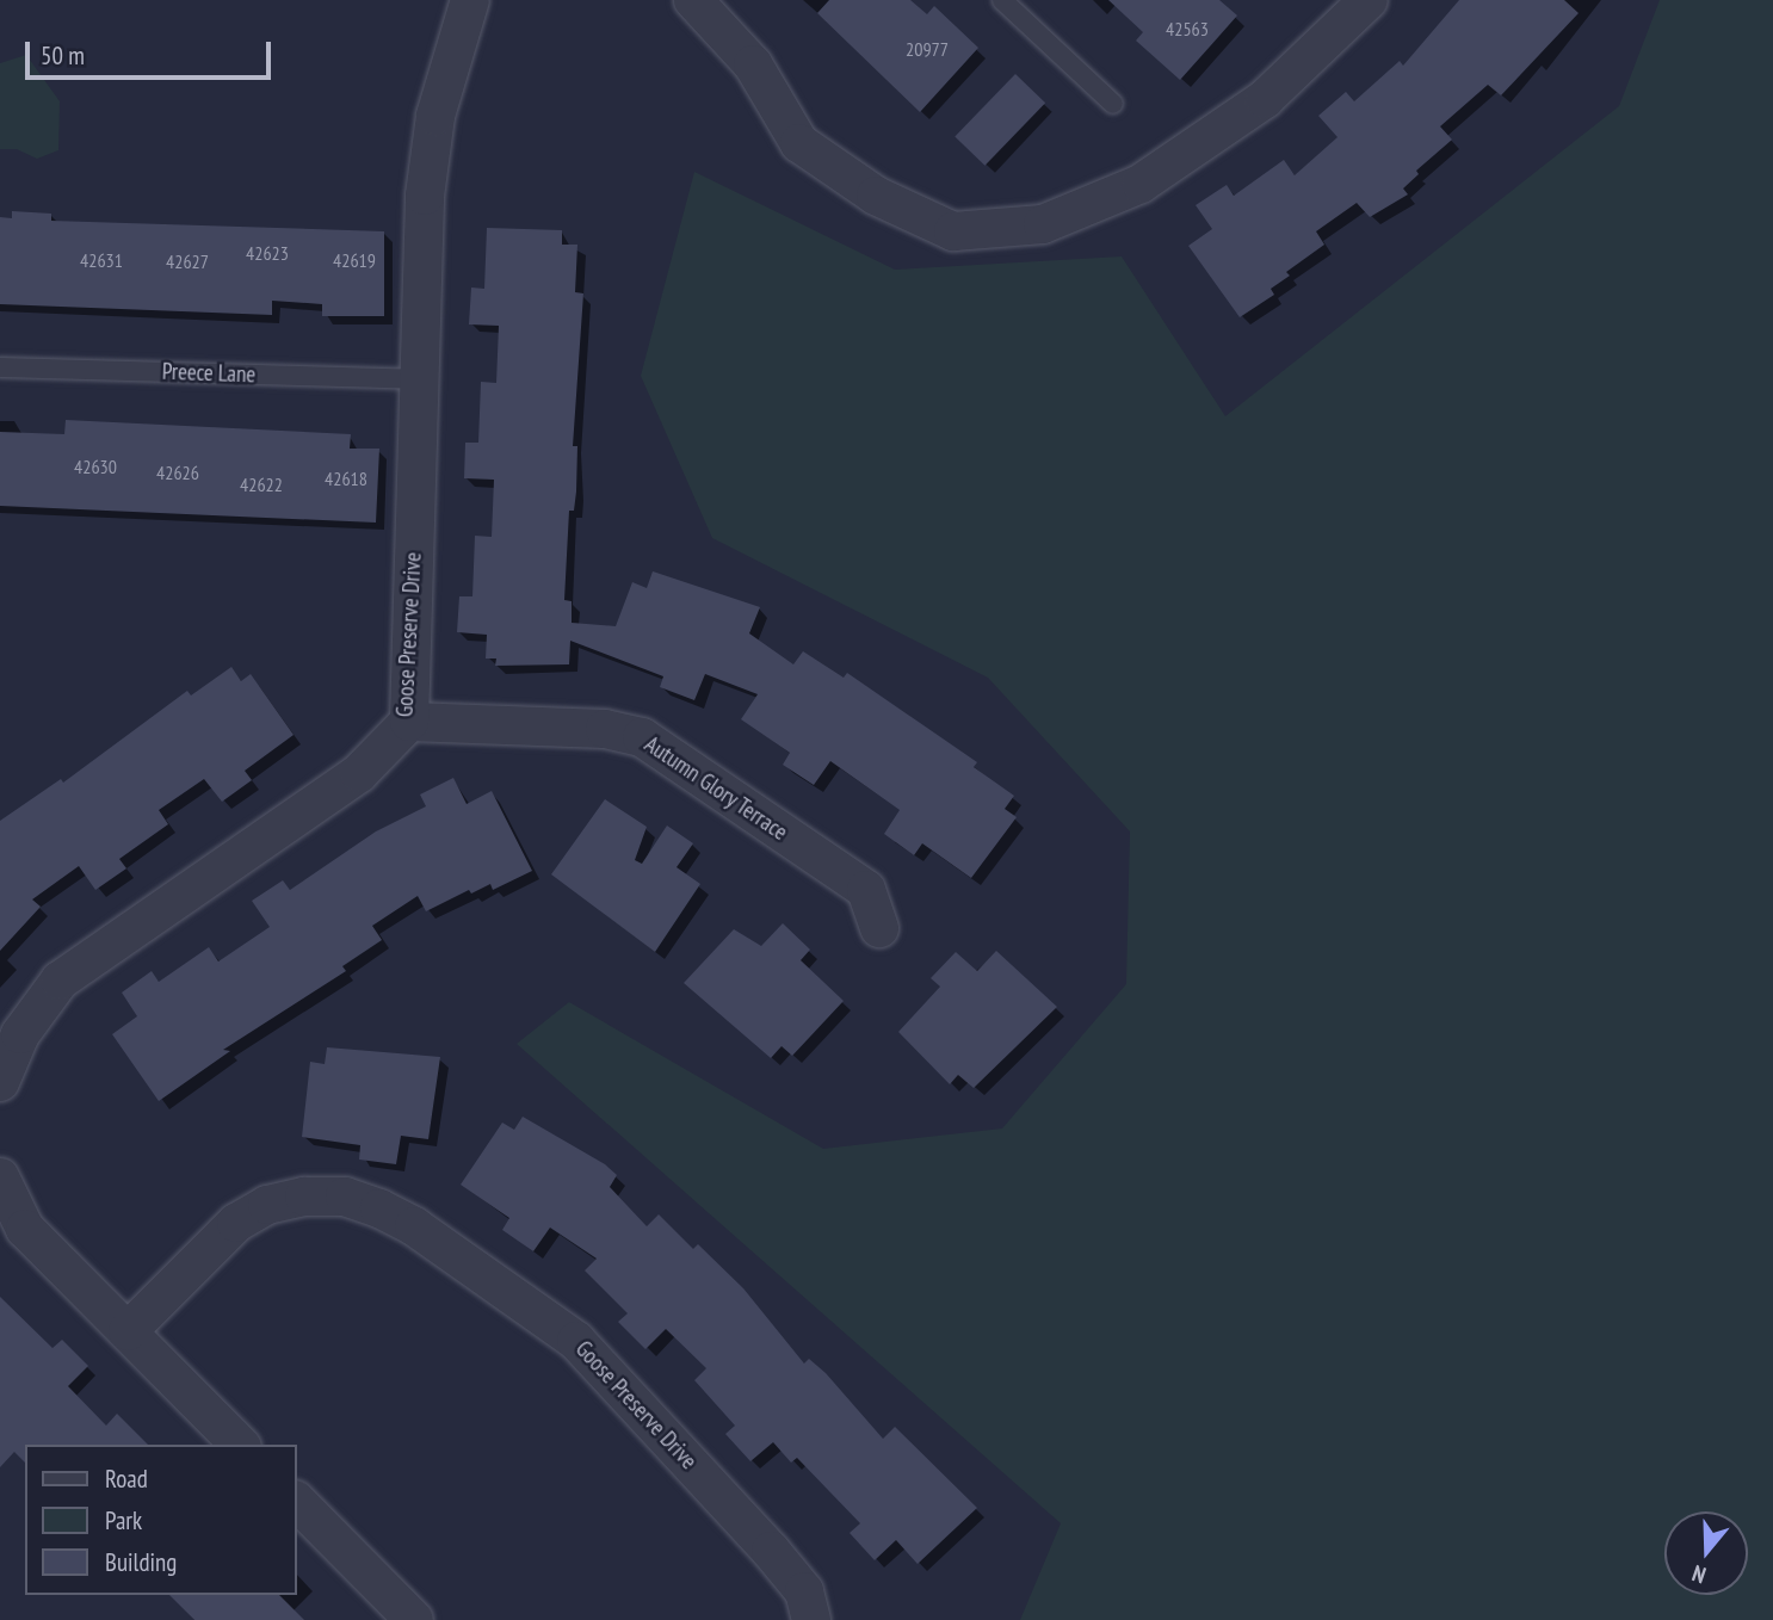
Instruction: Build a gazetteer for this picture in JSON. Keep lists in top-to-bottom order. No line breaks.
{"streets":{"street":["Goose Preserve Drive","Autumn Glory Terrace"],"lane":["Preece Lane"]},"crossings":[["Preece Lane","Goose Preserve Drive"],["Goose Preserve Drive","Autumn Glory Terrace"]],"house_numbers":["42563","20977","42623","42631","42619","42627","42630","42626","42618","42622"],"legend":["Road","Park","Building"],"scale_bar":"50 m","north":"bottom"}
